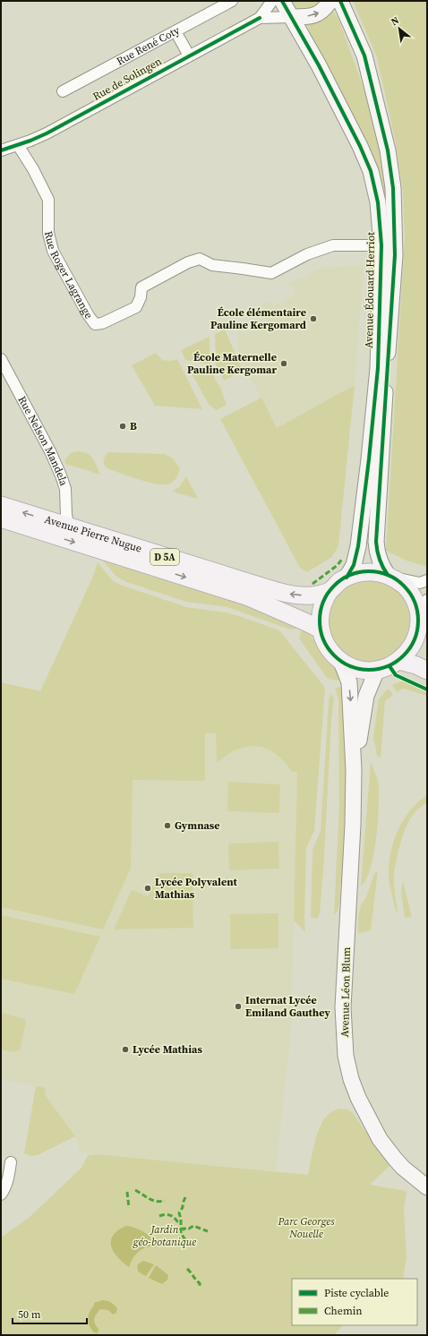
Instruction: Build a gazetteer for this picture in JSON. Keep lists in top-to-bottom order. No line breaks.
{"streets":{"main road":["Avenue Édouard Herriot","Avenue Pierre Nugue","D 5A","Avenue Léon Blum"],"street":["Rue René Coty","Rue de Solingen","Rue Roger Lagrange","Rue Nelson Mandela"]},"crossings":[["Rue de Solingen","Rue Roger Lagrange"],["Rue de Solingen","Avenue Édouard Herriot"],["Rue Roger Lagrange","Avenue Édouard Herriot"],["Avenue Édouard Herriot","Avenue Pierre Nugue"],["Avenue Édouard Herriot","Avenue Léon Blum"],["Rue Nelson Mandela","Avenue Pierre Nugue"],["Avenue Pierre Nugue","Avenue Léon Blum"]],"parks":["Parc Georges Nouelle","Jardin géo-botanique"],"places":["École élémentaire Pauline Kergomard","École Maternelle Pauline Kergomar","B","Gymnase","Lycée Polyvalent Mathias","Internat Lycée Emiland Gauthey","Lycée Mathias"],"legend":["Piste cyclable","Chemin"],"scale_bar":"50 m","north":"top left"}
